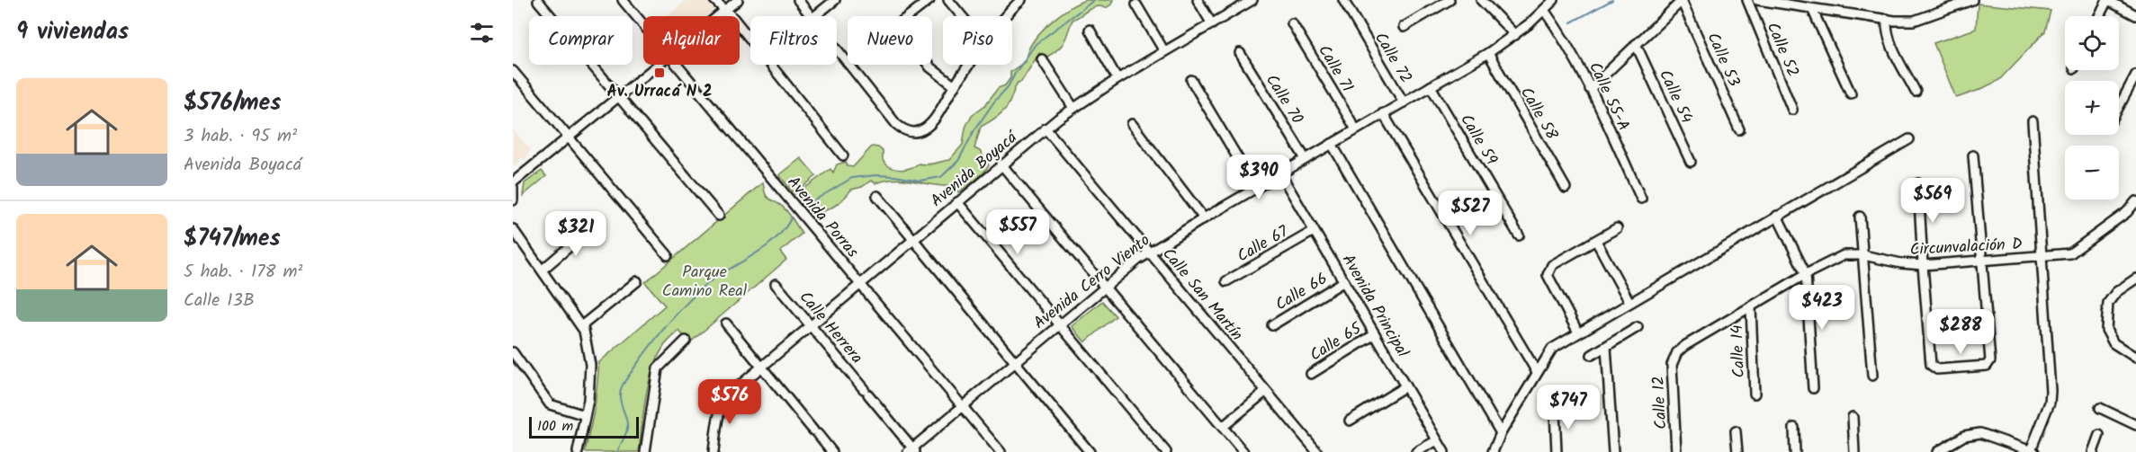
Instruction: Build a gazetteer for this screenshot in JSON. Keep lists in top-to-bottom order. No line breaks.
{"streets":{"street":["Calle 52","Calle 72","Calle 53","Calle 71","Calle 55-A","Calle 54","Calle 70","Calle 58","Calle 59","Avenida Boyacá","Avenida Porras","Calle 67","Circunvalación D","Avenida Cerro Viento","Calle 66","Calle San Martín","Avenida Principal","Calle Herrera","Calle 65","Calle 14","Calle 12"]},"crossings":[["Calle 72","Avenida Cerro Viento"],["Calle 71","Avenida Cerro Viento"],["Calle 55-A","Avenida Cerro Viento"],["Calle 70","Avenida Cerro Viento"],["Calle 58","Avenida Cerro Viento"],["Calle 59","Avenida Cerro Viento"],["Avenida Boyacá","Avenida Porras"],["Avenida Boyacá","Calle San Martín"],["Avenida Boyacá","Calle Herrera"],["Avenida Porras","Avenida Cerro Viento"],["Calle 67","Avenida Principal"],["Circunvalación D","Calle 14"],["Circunvalación D","Calle 12"],["Avenida Cerro Viento","Calle San Martín"],["Avenida Cerro Viento","Avenida Principal"],["Avenida Cerro Viento","Calle Herrera"],["Calle 66","Avenida Principal"],["Avenida Principal","Calle 65"]],"parks":["Parque Camino Real"],"places":{"transit":["Av. Urracá N 2"]},"scale_bar":"100 m","page":{"heading":"9 viviendas","map_buttons":["+","−"],"chip":["Comprar","Alquilar","Filtros","Nuevo","Piso"],"list":[{"name":"$576/mes","note":"3 hab. · 95 m² · Avenida Boyacá"},{"name":"$747/mes","note":"5 hab. · 178 m² · Calle 13B"}],"price":["$390","$569","$527","$557","$321","$423","$288","$576","$747"],"scale":"100 m"}}
